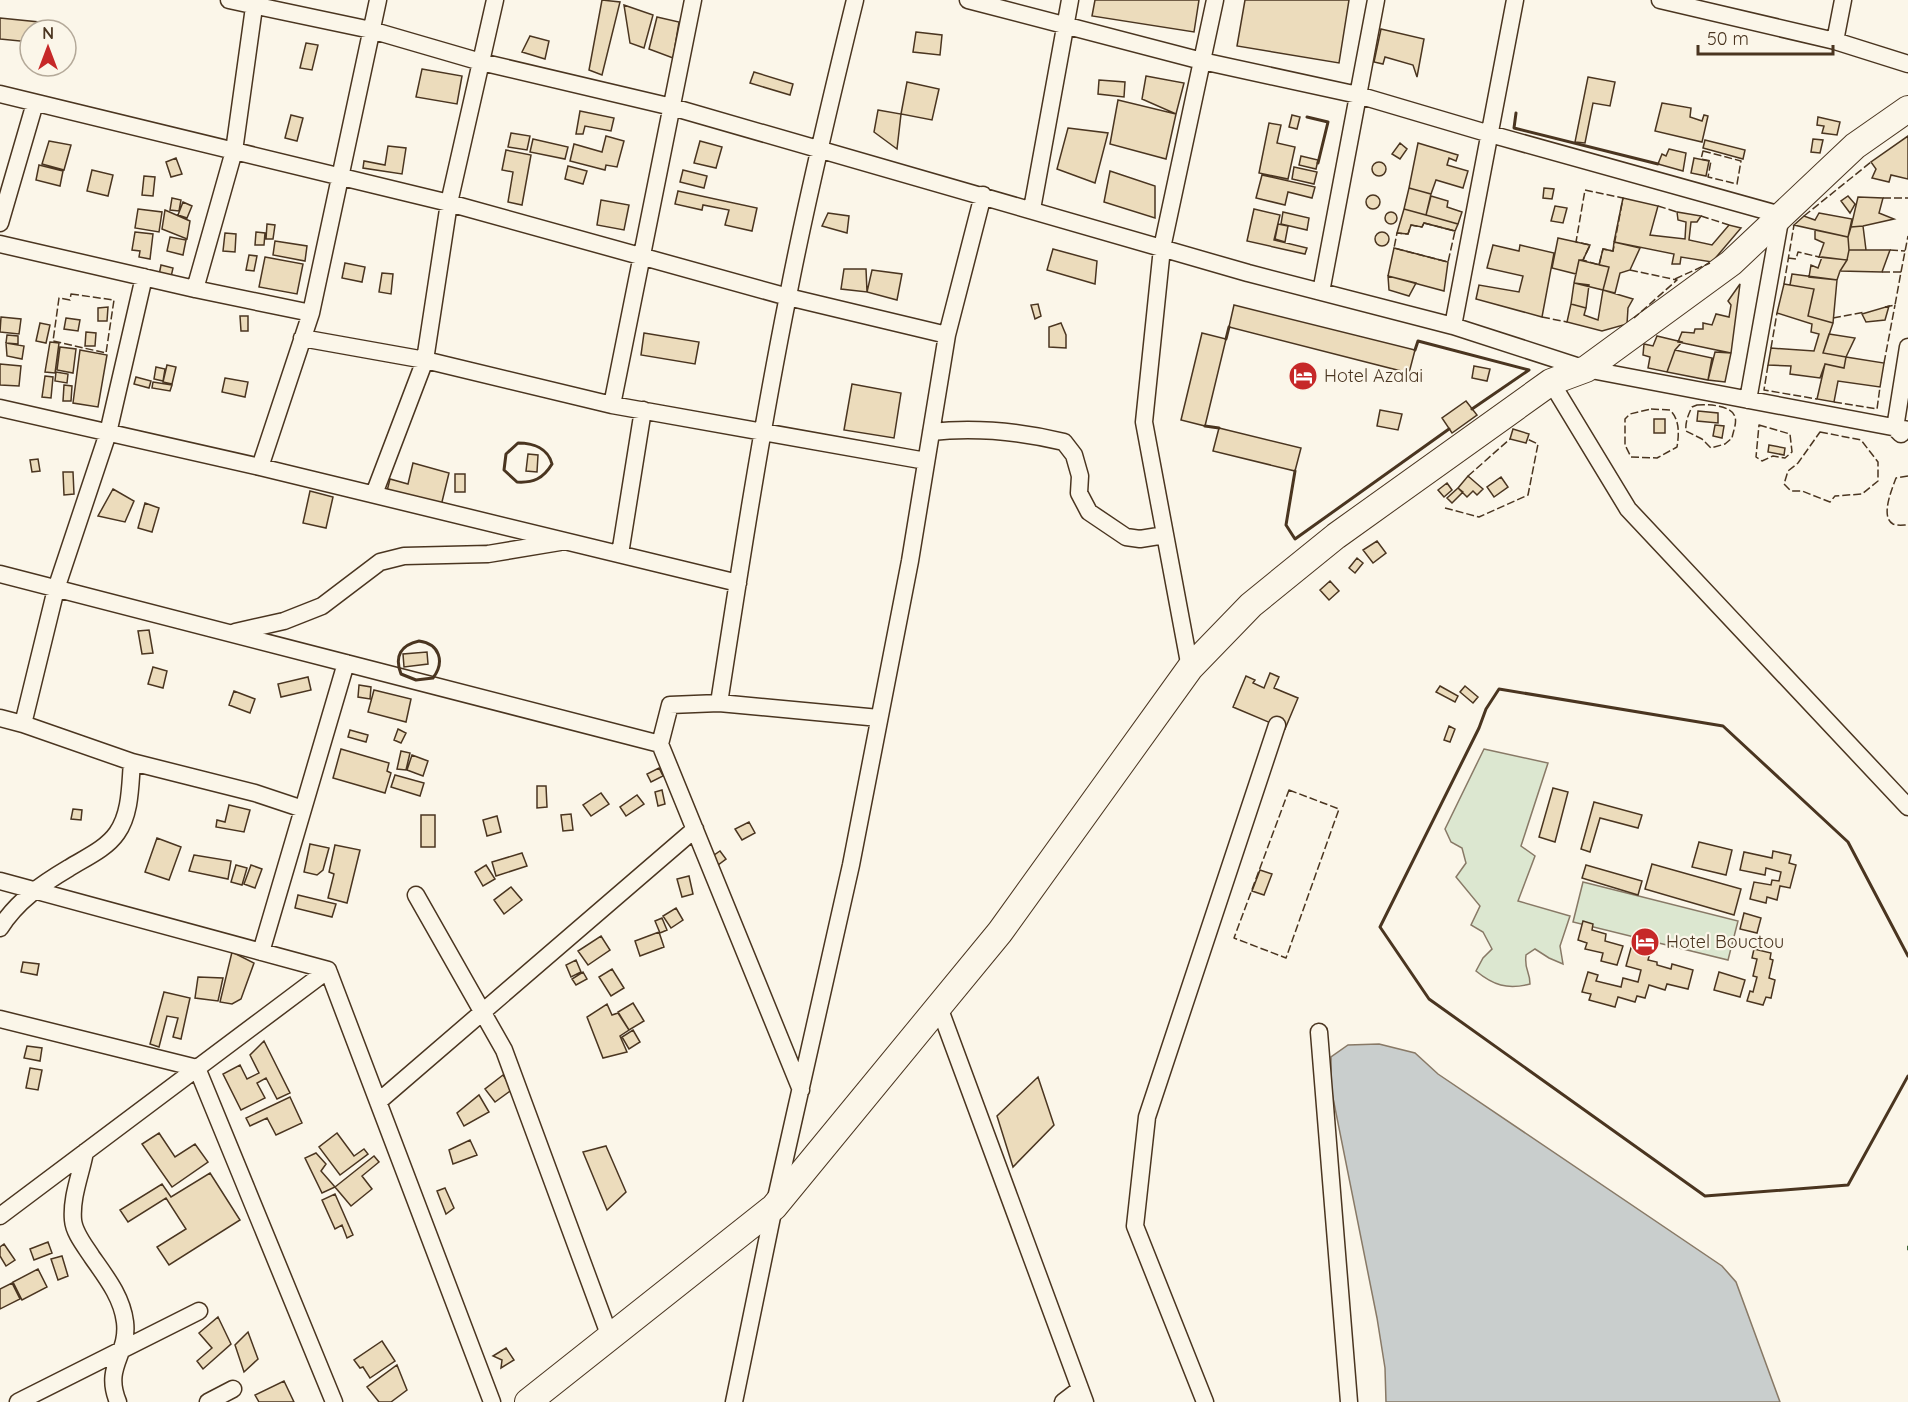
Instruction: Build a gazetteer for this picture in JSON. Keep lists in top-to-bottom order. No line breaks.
{"places":{"hotel":["Hotel Azalai","Hotel Bouctou"]},"scale_bar":"50 m","north":"top"}
